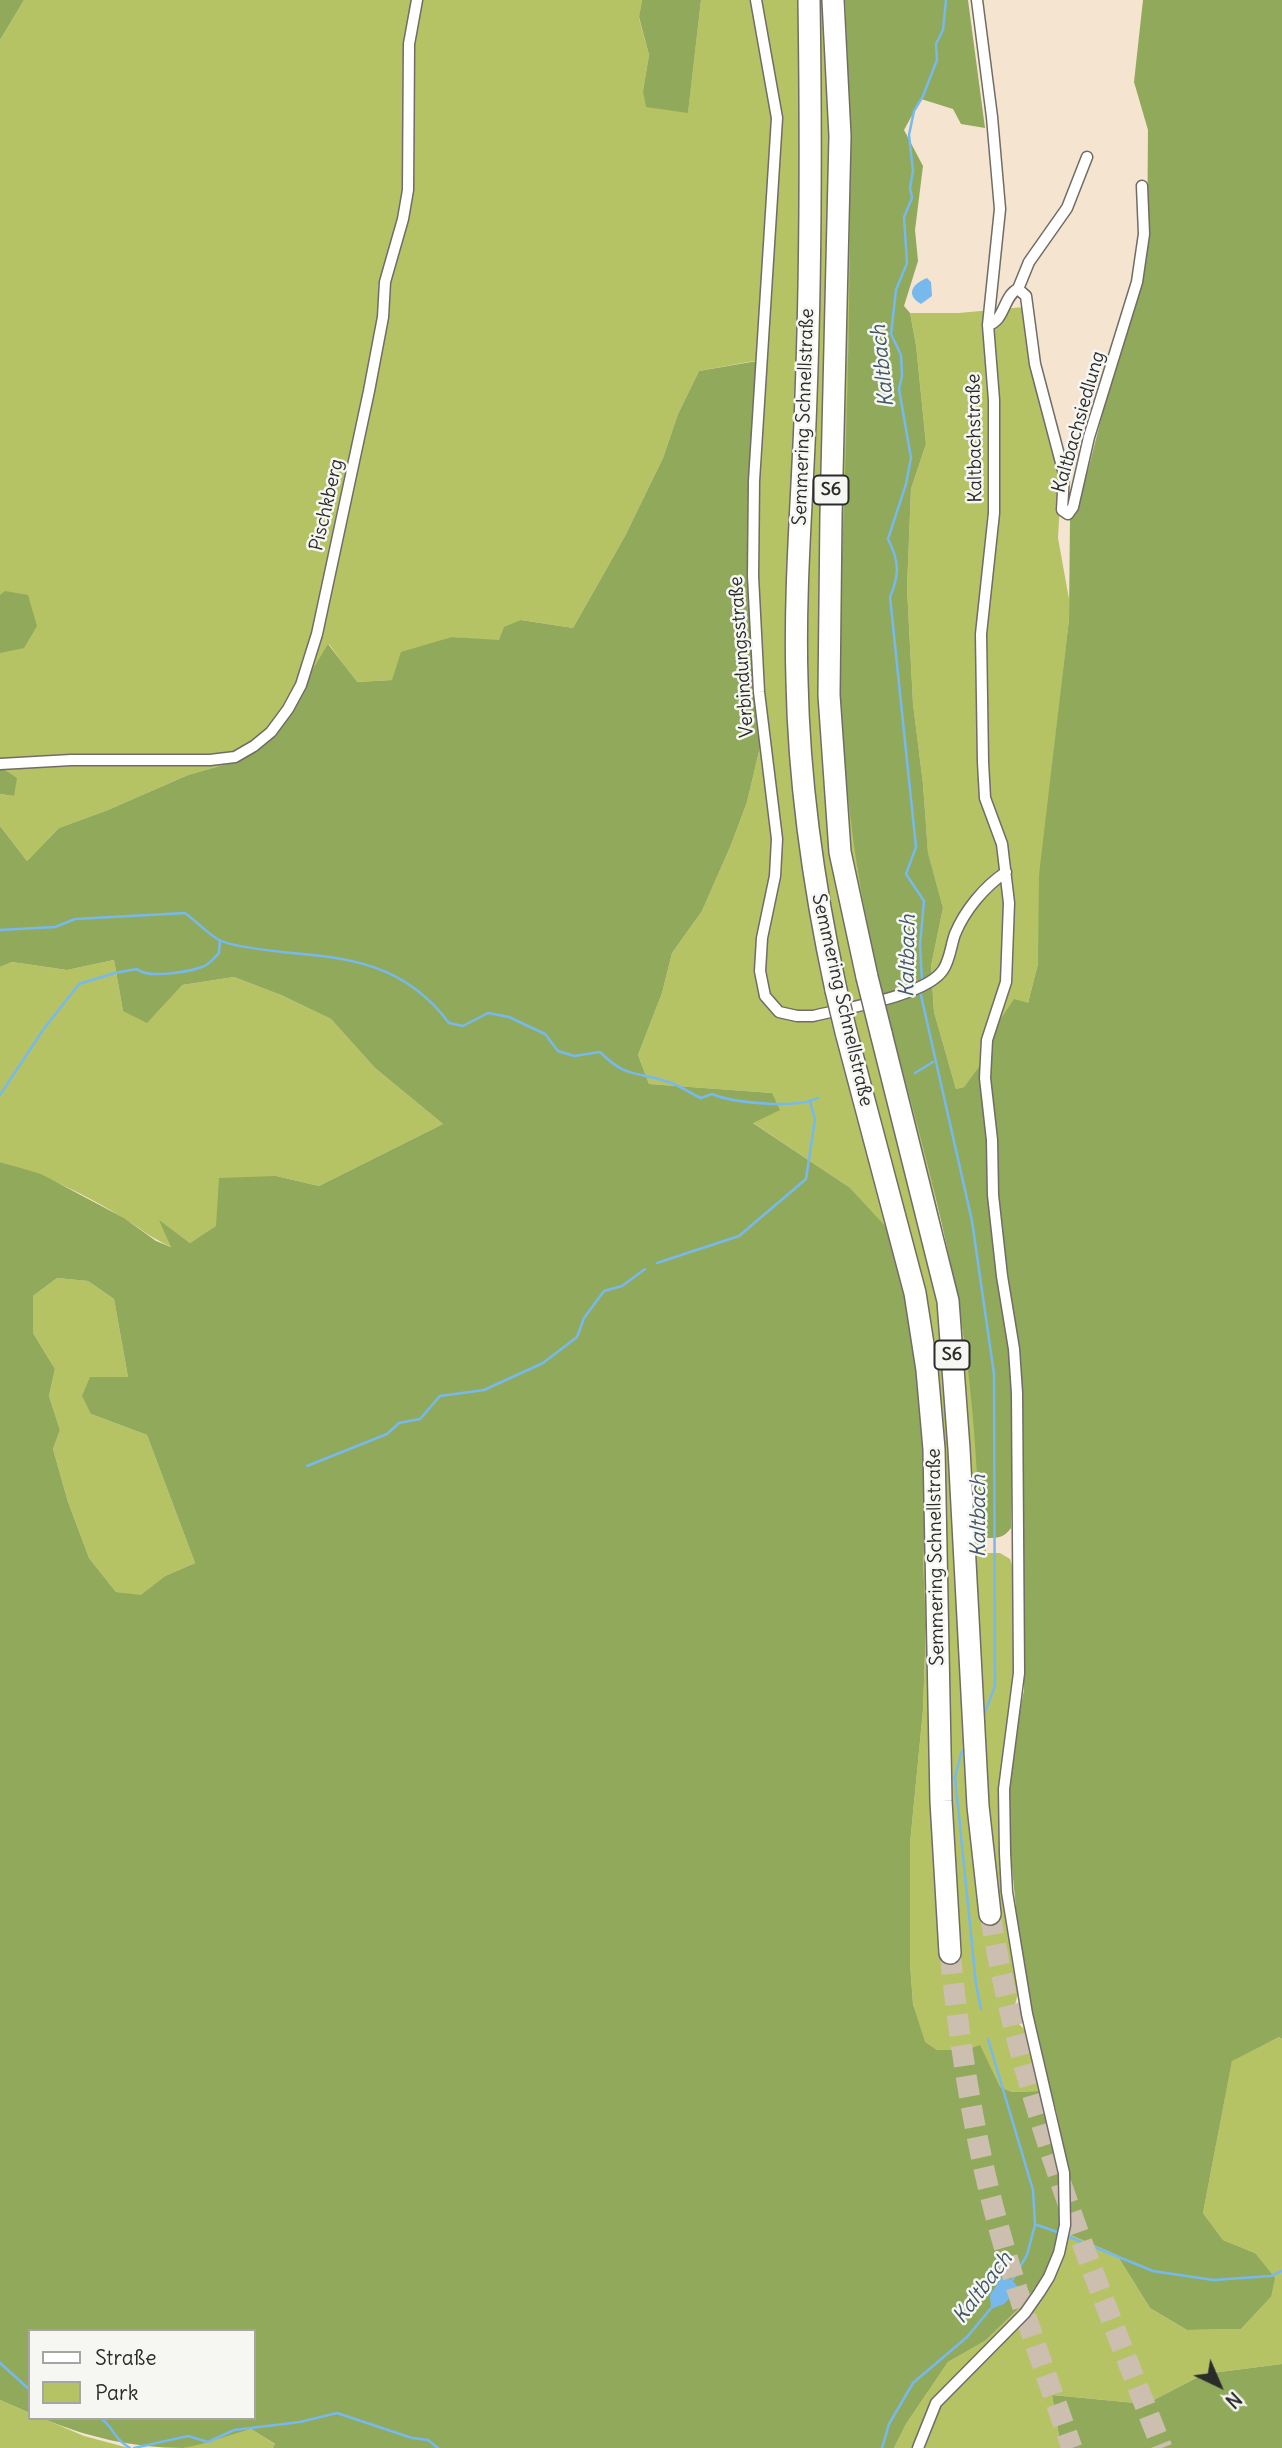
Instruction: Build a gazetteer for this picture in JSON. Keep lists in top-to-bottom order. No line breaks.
{"streets":{"highway":["Semmering Schnellstraße","S6"],"street":["Kaltbachsiedlung","Kaltbachstraße","Pischkberg","Verbindungsstraße"]},"crossings":[["Kaltbachstraße","Verbindungsstraße"]],"water":["Kaltbach"],"legend":["Straße","Park"],"north":"bottom right"}
